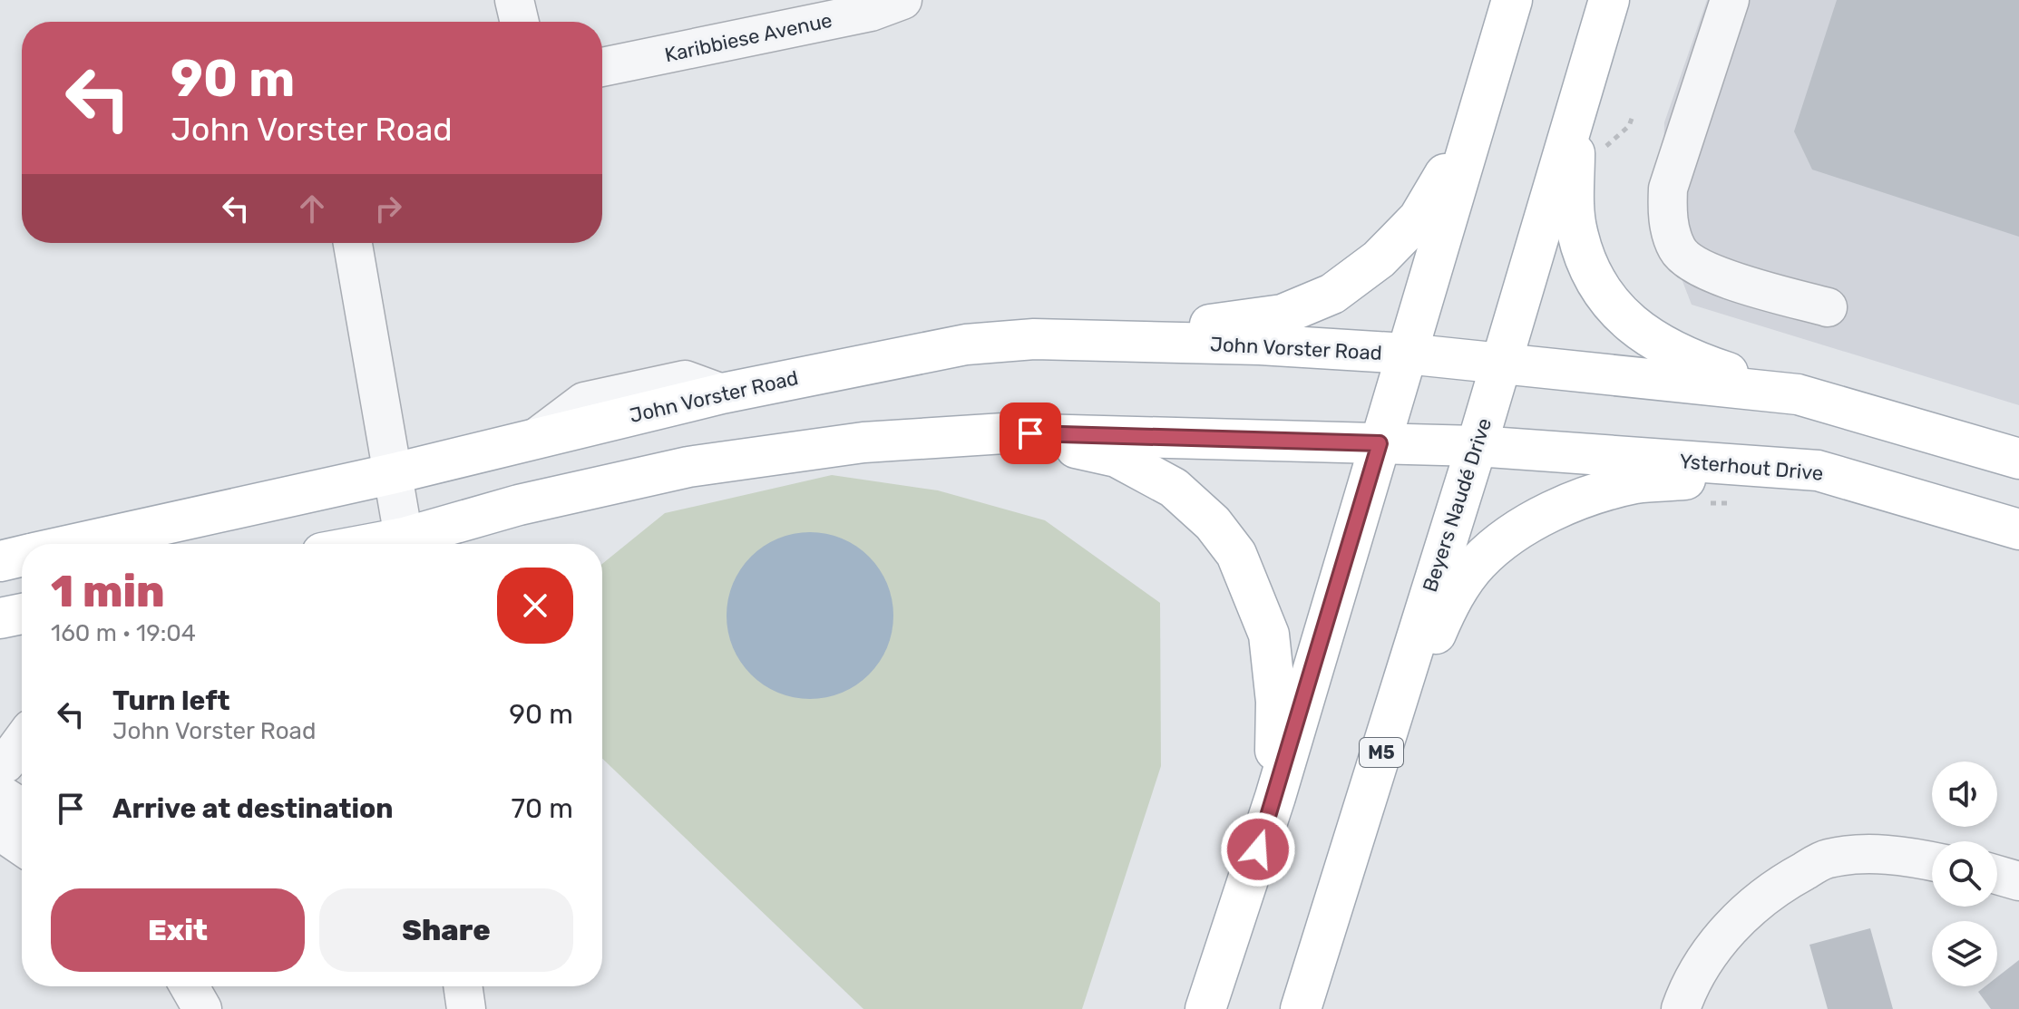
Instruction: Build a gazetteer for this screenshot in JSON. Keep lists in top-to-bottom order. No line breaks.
{"streets":{"main road":["John Vorster Road","Ysterhout Drive","Beyers Naudé Drive","M5"],"street":["Karibbiese Avenue"]},"crossings":[["John Vorster Road","Beyers Naudé Drive"],["Ysterhout Drive","Beyers Naudé Drive"]],"page":{"turn":["90 m","John Vorster Road"],"heading":["1 min","160 m · 19:04"],"list":[{"name":"Turn left","note":"John Vorster Road","value":"90 m"},{"name":"Arrive at destination","value":"70 m"}],"buttons":["Exit","Share"]}}
